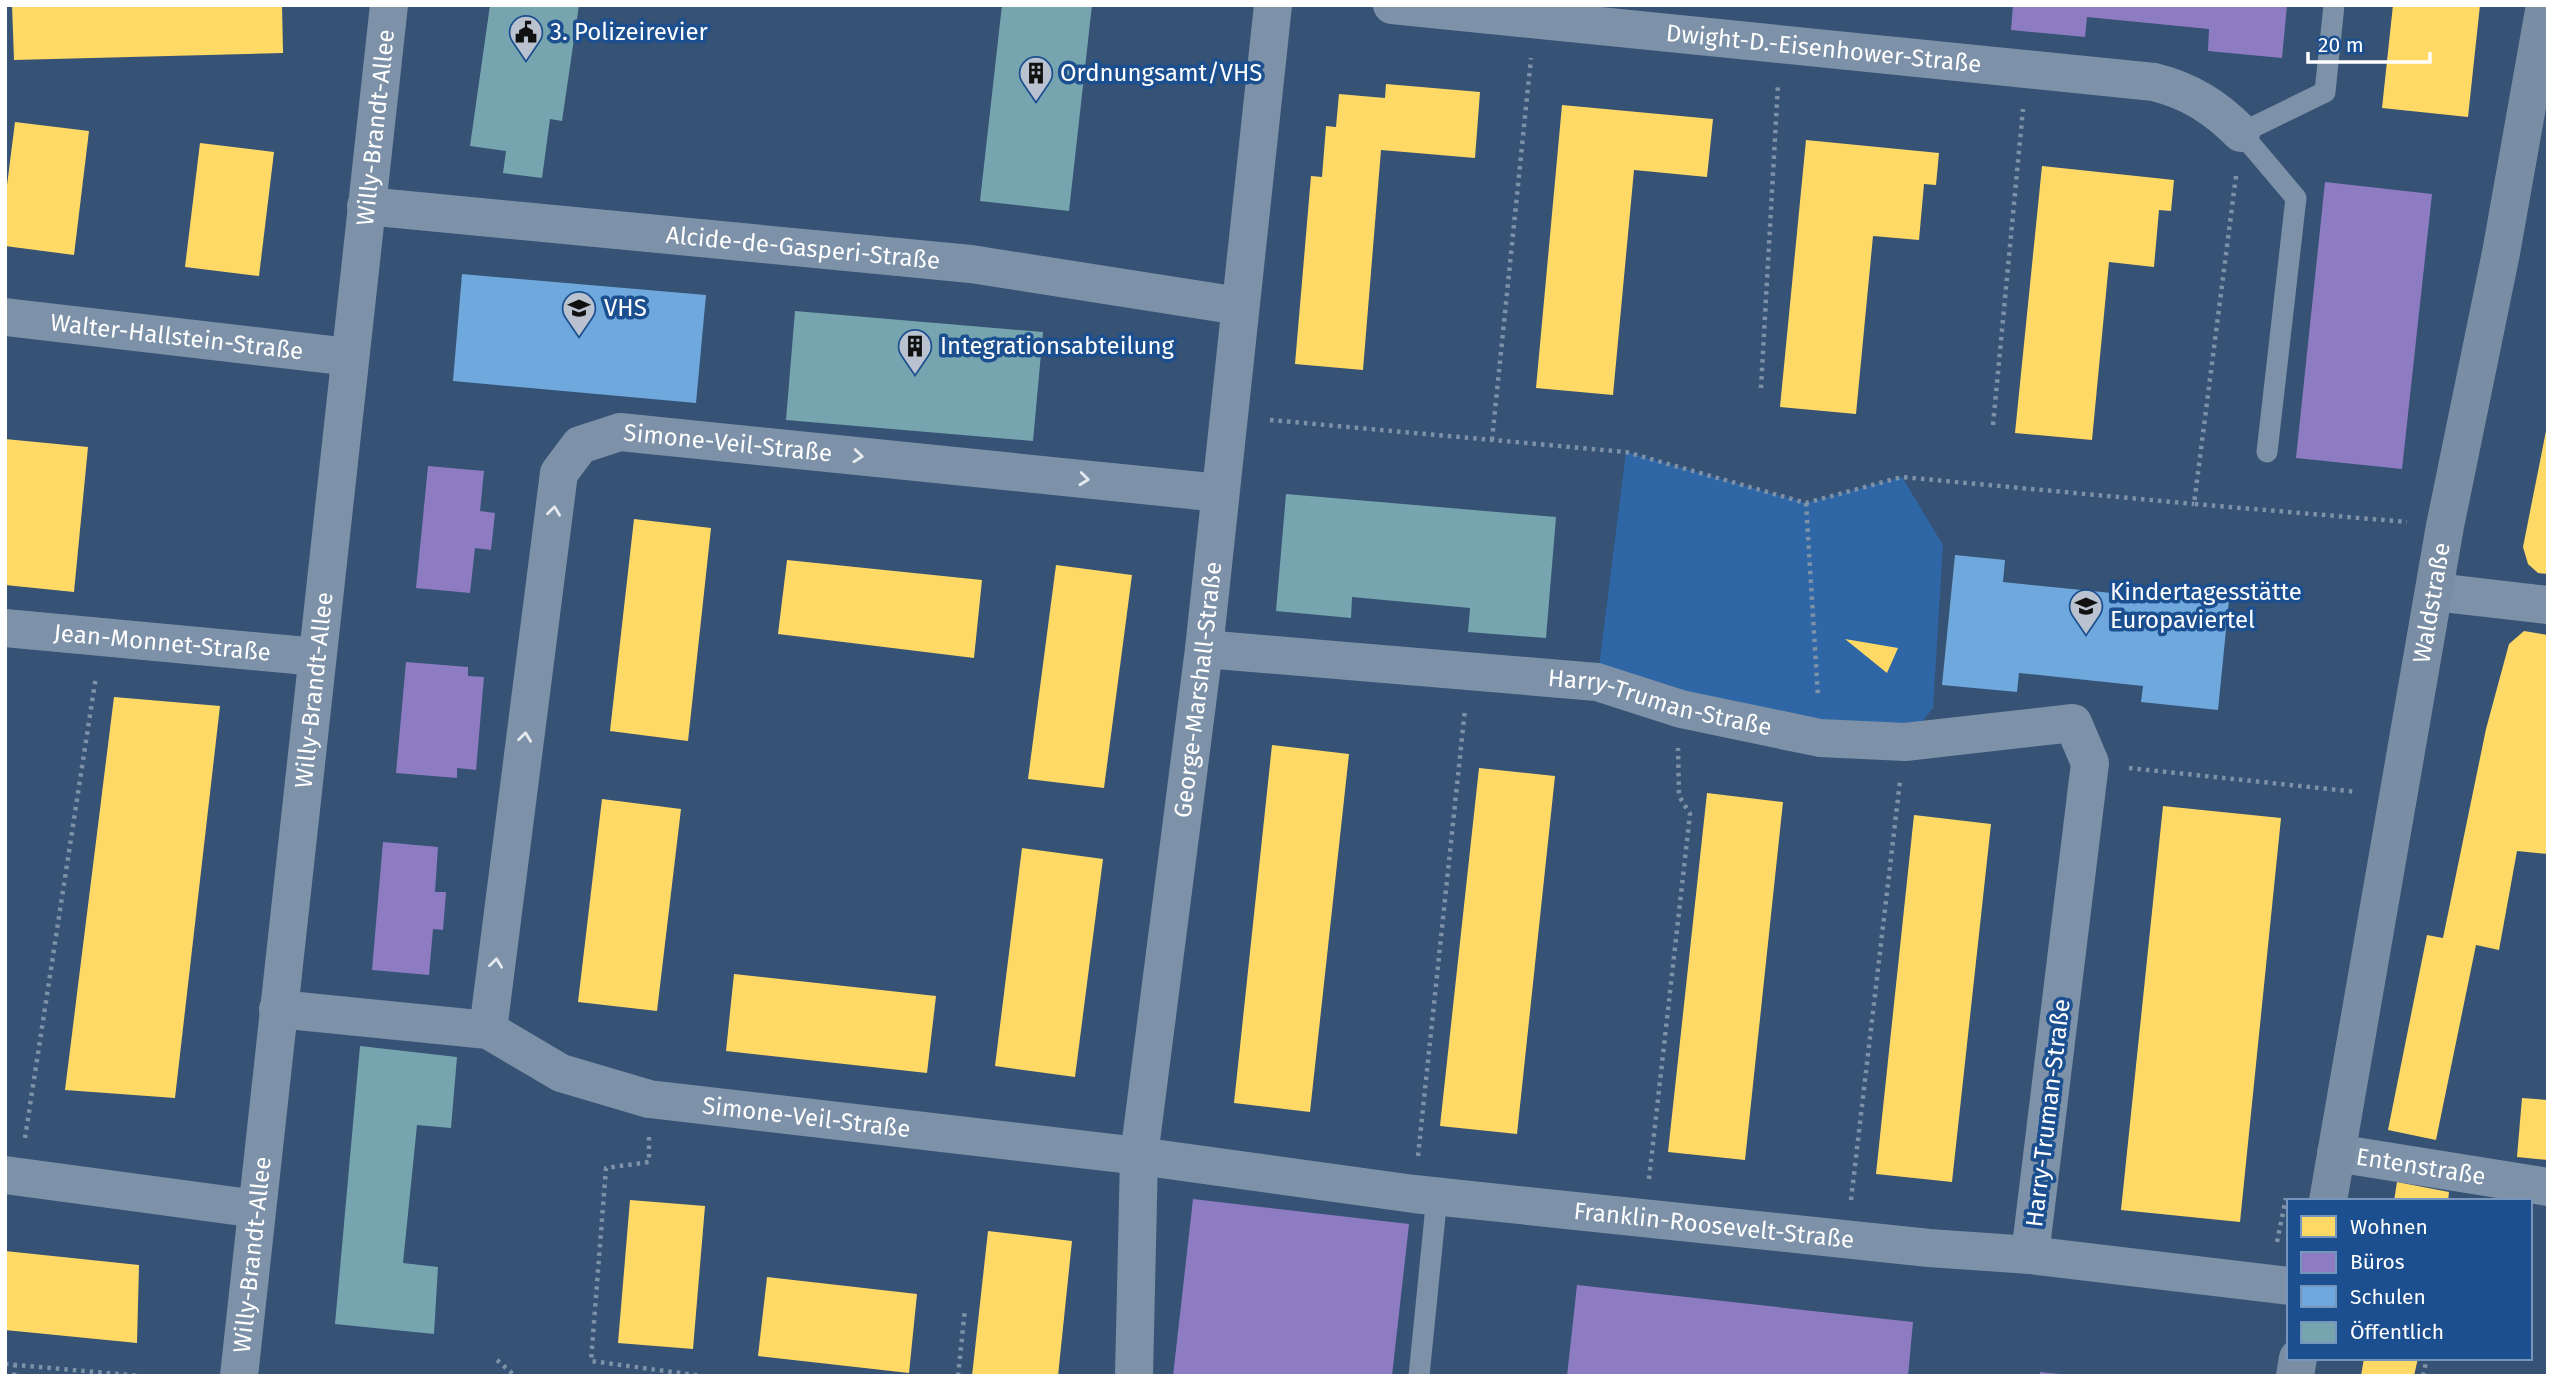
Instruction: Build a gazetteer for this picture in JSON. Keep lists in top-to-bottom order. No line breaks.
{"streets":{"street":["Dwight-D.-Eisenhower-Straße","Willy-Brandt-Allee","Alcide-de-Gasperi-Straße","Walter-Hallstein-Straße","Simone-Veil-Straße","Waldstraße","Jean-Monnet-Straße","George-Marshall-Straße","Harry-Truman-Straße","Entenstraße","Franklin-Roosevelt-Straße"]},"crossings":[["Willy-Brandt-Allee","Alcide-de-Gasperi-Straße"],["Willy-Brandt-Allee","Walter-Hallstein-Straße"],["Willy-Brandt-Allee","Simone-Veil-Straße"],["Willy-Brandt-Allee","Jean-Monnet-Straße"],["Alcide-de-Gasperi-Straße","George-Marshall-Straße"],["Simone-Veil-Straße","George-Marshall-Straße"],["Simone-Veil-Straße","Franklin-Roosevelt-Straße"],["Waldstraße","Entenstraße"],["George-Marshall-Straße","Harry-Truman-Straße"],["George-Marshall-Straße","Franklin-Roosevelt-Straße"],["Harry-Truman-Straße","Franklin-Roosevelt-Straße"]],"places":{"public building":["3. Polizeirevier"],"building":["Ordnungsamt/VHS","Integrationsabteilung"],"school or university":["VHS","Kindertagesstätte Europaviertel"]},"legend":["Wohnen","Büros","Schulen","Öffentlich"],"scale_bar":"20 m"}
